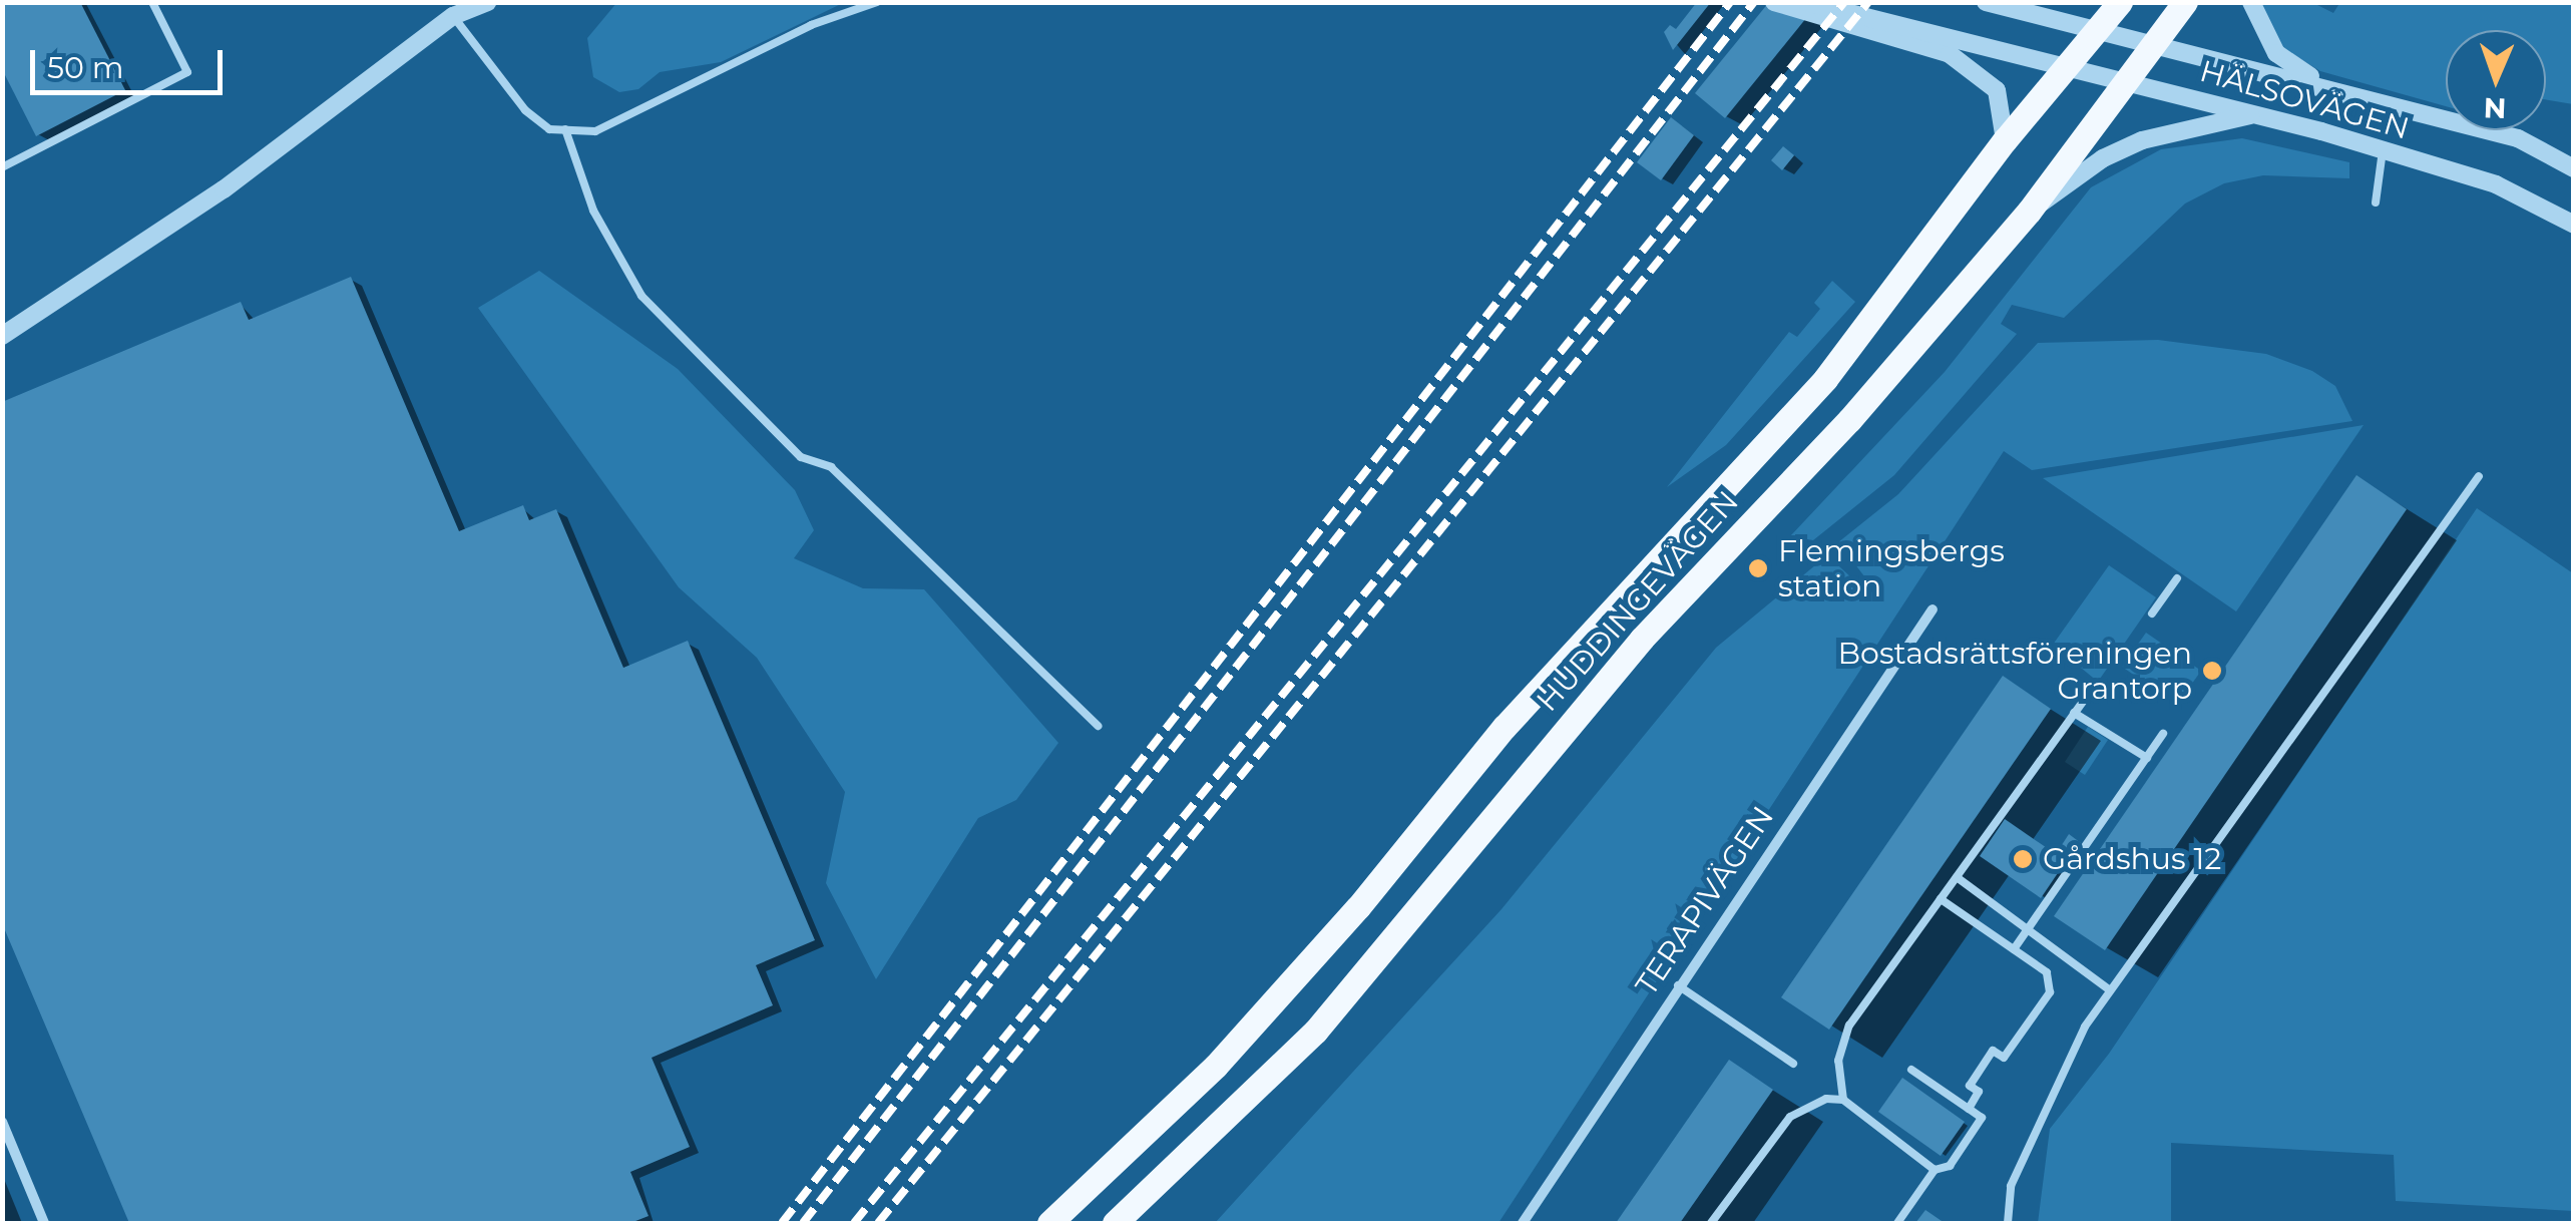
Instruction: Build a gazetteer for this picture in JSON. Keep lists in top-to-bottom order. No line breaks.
{"streets":{"main road":["HUDDINGEVÄGEN"],"street":["HÄLSOVÄGEN","TERAPIVÄGEN"]},"crossings":[["HÄLSOVÄGEN","HUDDINGEVÄGEN"]],"places":["Flemingsbergs station","Bostadsrättsföreningen Grantorp","Gårdshus 12"],"scale_bar":"50 m","north":"bottom"}
